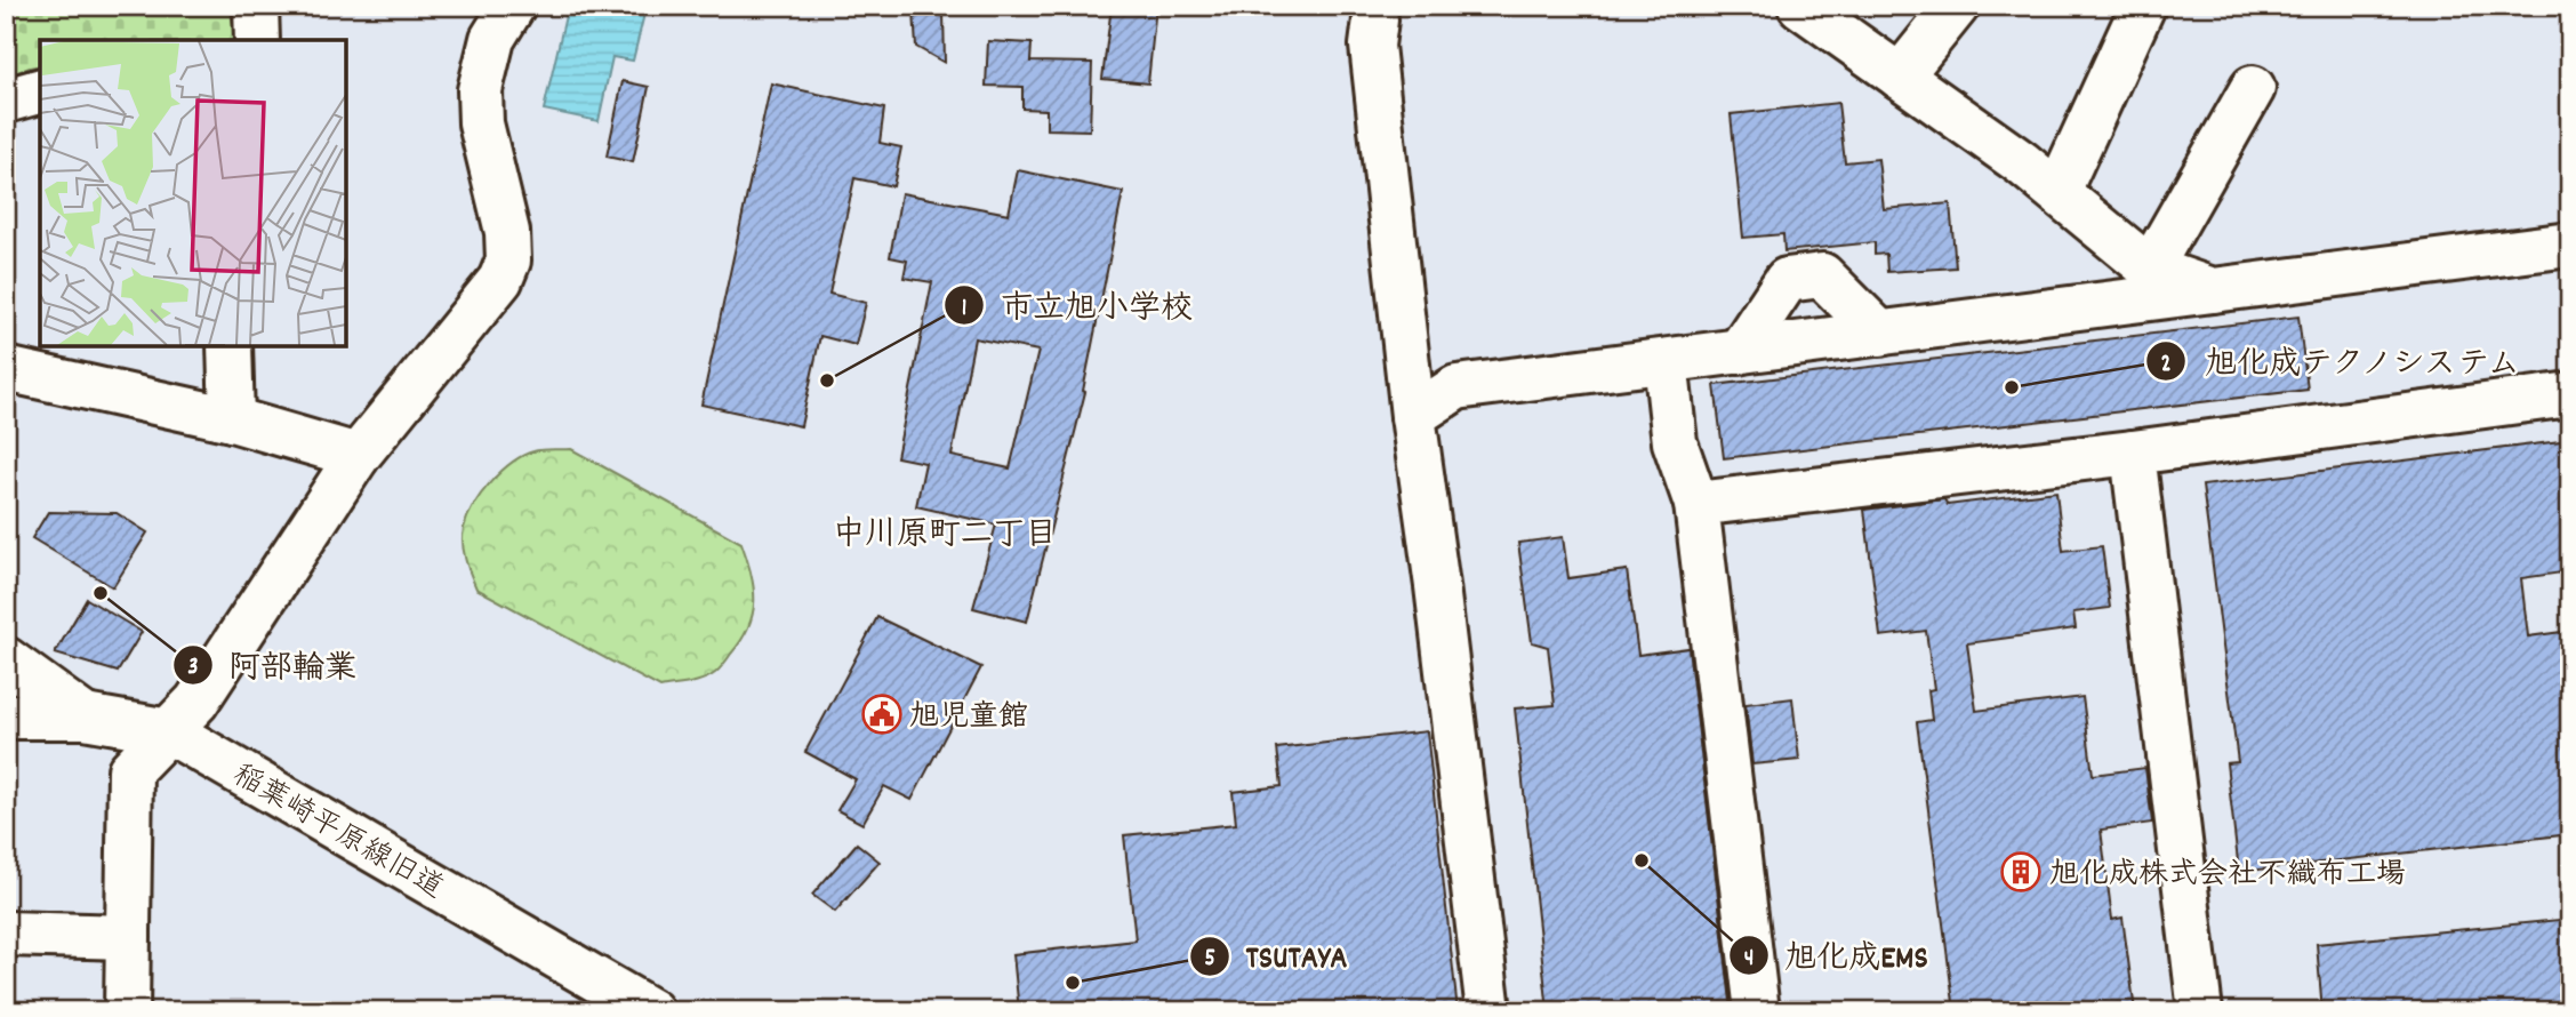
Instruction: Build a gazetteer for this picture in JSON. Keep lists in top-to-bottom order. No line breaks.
{"streets":{"street":["稲葉崎平原線旧道"]},"districts":["中川原町二丁目"],"places":{"other":["市立旭小学校","旭化成テクノシステム","阿部輪業","旭化成EMS","TSUTAYA"],"public building":["旭児童館"],"building":["旭化成株式会社不織布工場"]}}
